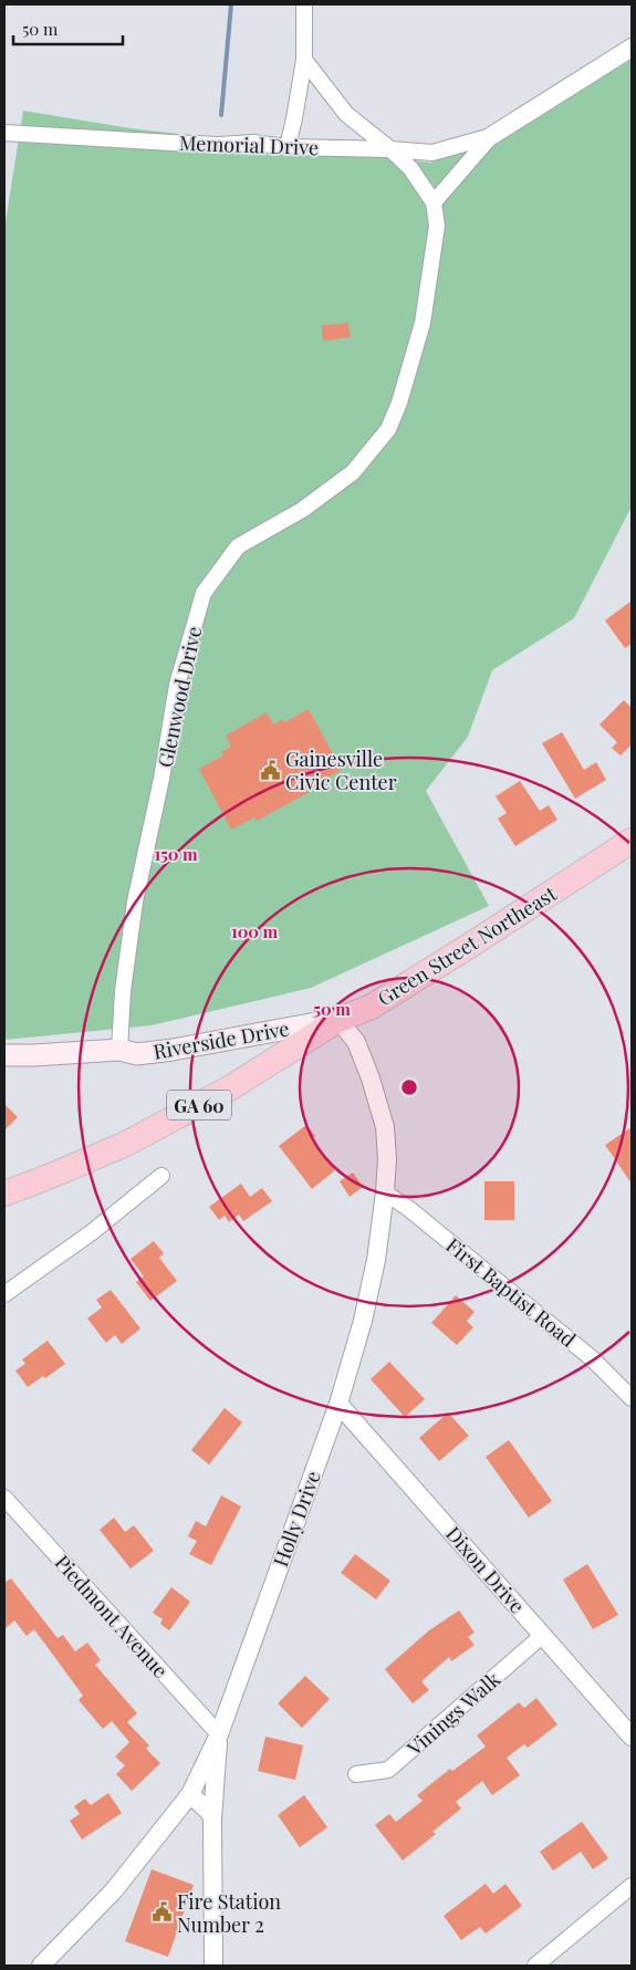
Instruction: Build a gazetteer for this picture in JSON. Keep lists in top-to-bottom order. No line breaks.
{"streets":{"highway":["Green Street Northeast","GA 60"],"main road":["Riverside Drive"],"street":["Memorial Drive","Glenwood Drive","First Baptist Road","Holly Drive","Dixon Drive","Piedmont Avenue","Vinings Walk"]},"crossings":[["Memorial Drive","Glenwood Drive"],["Glenwood Drive","Riverside Drive"],["Green Street Northeast","Riverside Drive"],["Green Street Northeast","Holly Drive"],["Riverside Drive","Holly Drive"],["First Baptist Road","Holly Drive"],["Holly Drive","Dixon Drive"],["Holly Drive","Piedmont Avenue"],["Dixon Drive","Vinings Walk"]],"places":{"public building":["Gainesville Civic Center","Fire Station Number 2"]},"scale_bar":"50 m","rings":["150 m","100 m","50 m"]}
